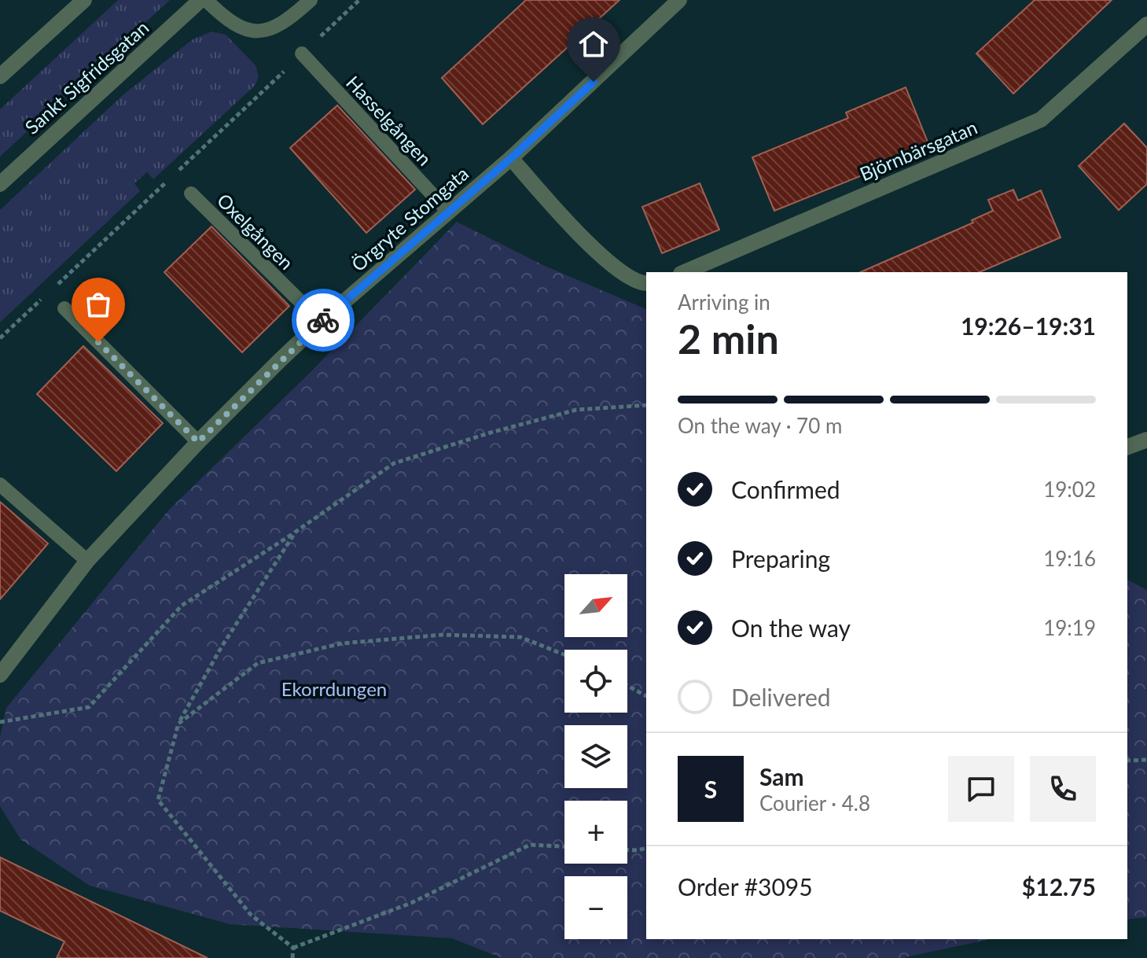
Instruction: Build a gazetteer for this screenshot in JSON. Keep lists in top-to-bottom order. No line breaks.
{"streets":{"street":["Sankt Sigfridsgatan","Björnbärsgatan","Örgryte Stomgata"],"lane":["Hasselgången","Oxelgången"]},"crossings":[["Hasselgången","Örgryte Stomgata"],["Örgryte Stomgata","Oxelgången"]],"parks":["Ekorrdungen"],"north":"top right","page":{"heading":["2 min","Arriving in","19:26–19:31"],"panel":["Sam","Courier · 4.8","Order #3095","$12.75"],"bar":"On the way · 70 m","list":[["Confirmed","19:02"],["Preparing","19:16"],["On the way","19:19"],"Delivered"],"map_buttons":["+","−"],"round":"S"}}
